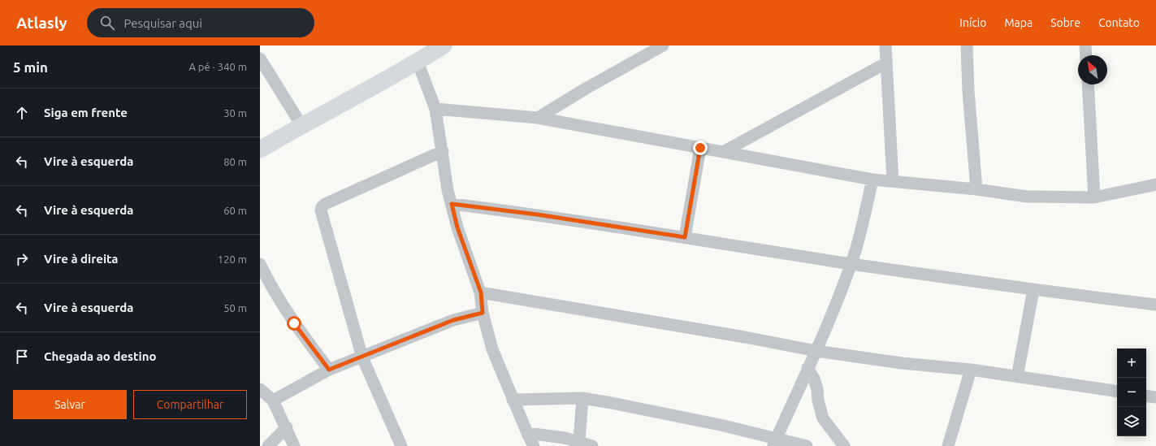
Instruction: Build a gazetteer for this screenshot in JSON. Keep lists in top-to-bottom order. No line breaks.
{"north":"top left","page":{"header":"Atlasly","search":"Pesquisar aqui","nav":["Início","Mapa","Sobre","Contato"],"heading":["5 min","A pé · 340 m"],"list":[["Siga em frente","30 m"],["Vire à esquerda","80 m"],["Vire à esquerda","60 m"],["Vire à direita","120 m"],["Vire à esquerda","50 m"],"Chegada ao destino"],"map_buttons":["+","−"],"buttons":["Salvar","Compartilhar"]}}
